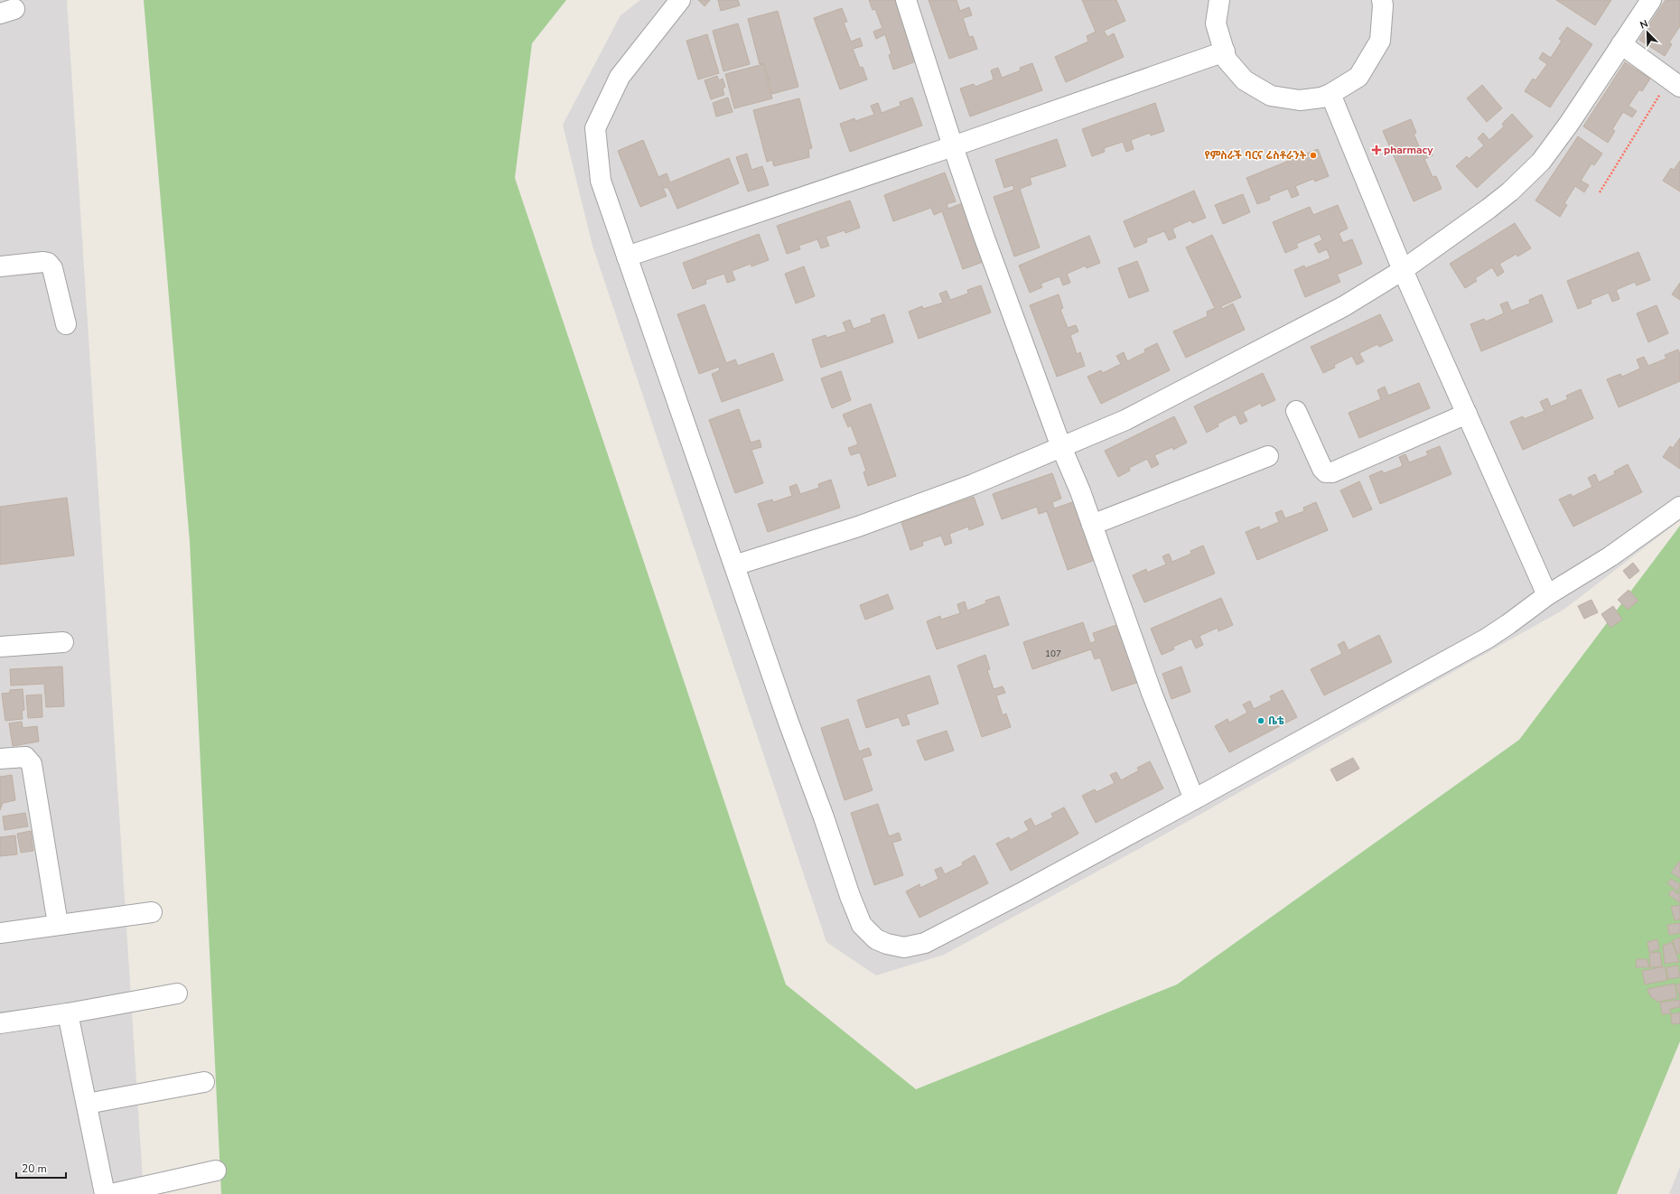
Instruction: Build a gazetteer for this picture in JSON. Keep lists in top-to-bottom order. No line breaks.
{"places":{"health":["pharmacy"],"other":["የምስራች ባርና ሬስቶራንት","ቤቴ"]},"house_numbers":["107"],"scale_bar":"20 m","north":"top left"}
